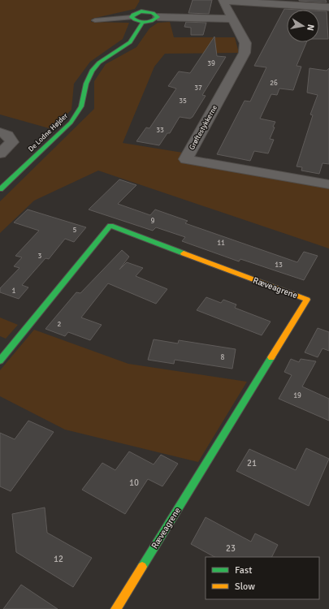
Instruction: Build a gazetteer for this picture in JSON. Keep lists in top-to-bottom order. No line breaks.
{"streets":{"street":["Grøftestykkerne","De Lodne Højder","Ræveagrene"]},"house_numbers":["39","26","37","35","33","9","5","11","3","13","1","2","8","19","21","10","23","12"],"legend":["Fast","Slow"],"north":"right"}
